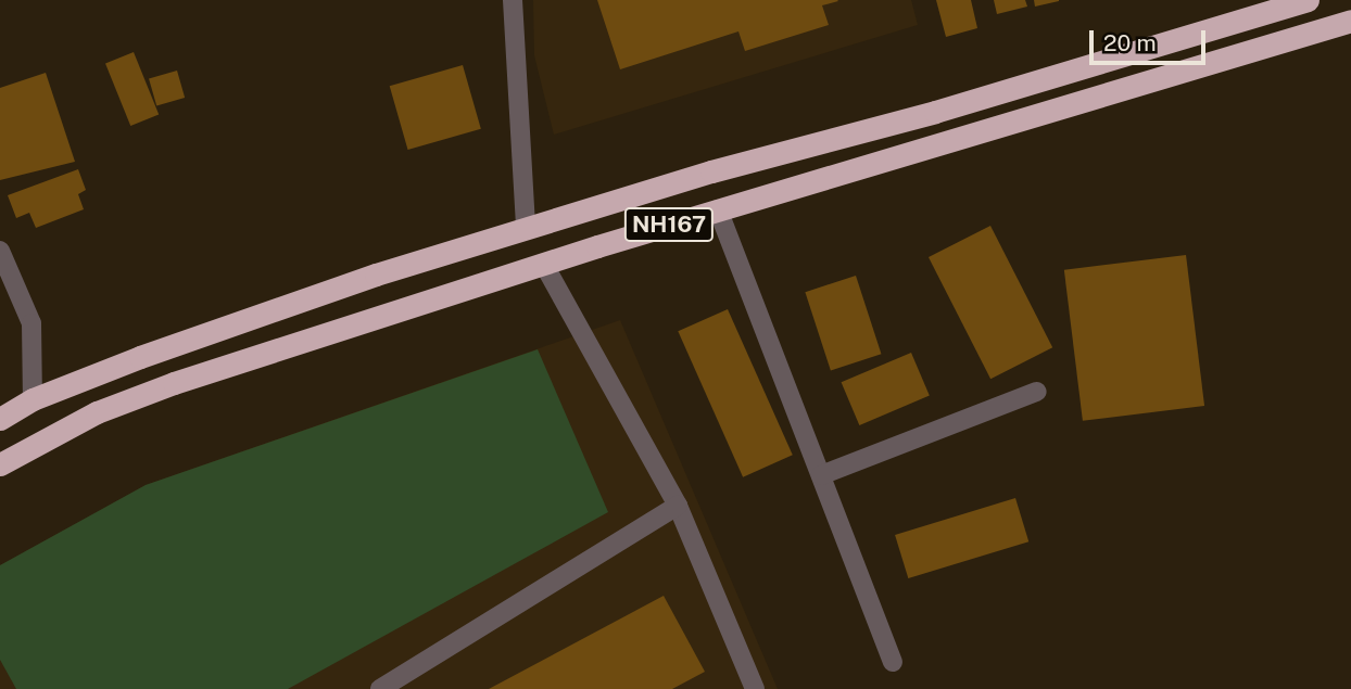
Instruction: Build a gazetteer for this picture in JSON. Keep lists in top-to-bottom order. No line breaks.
{"streets":{"highway":["NH167"]},"scale_bar":"20 m"}
